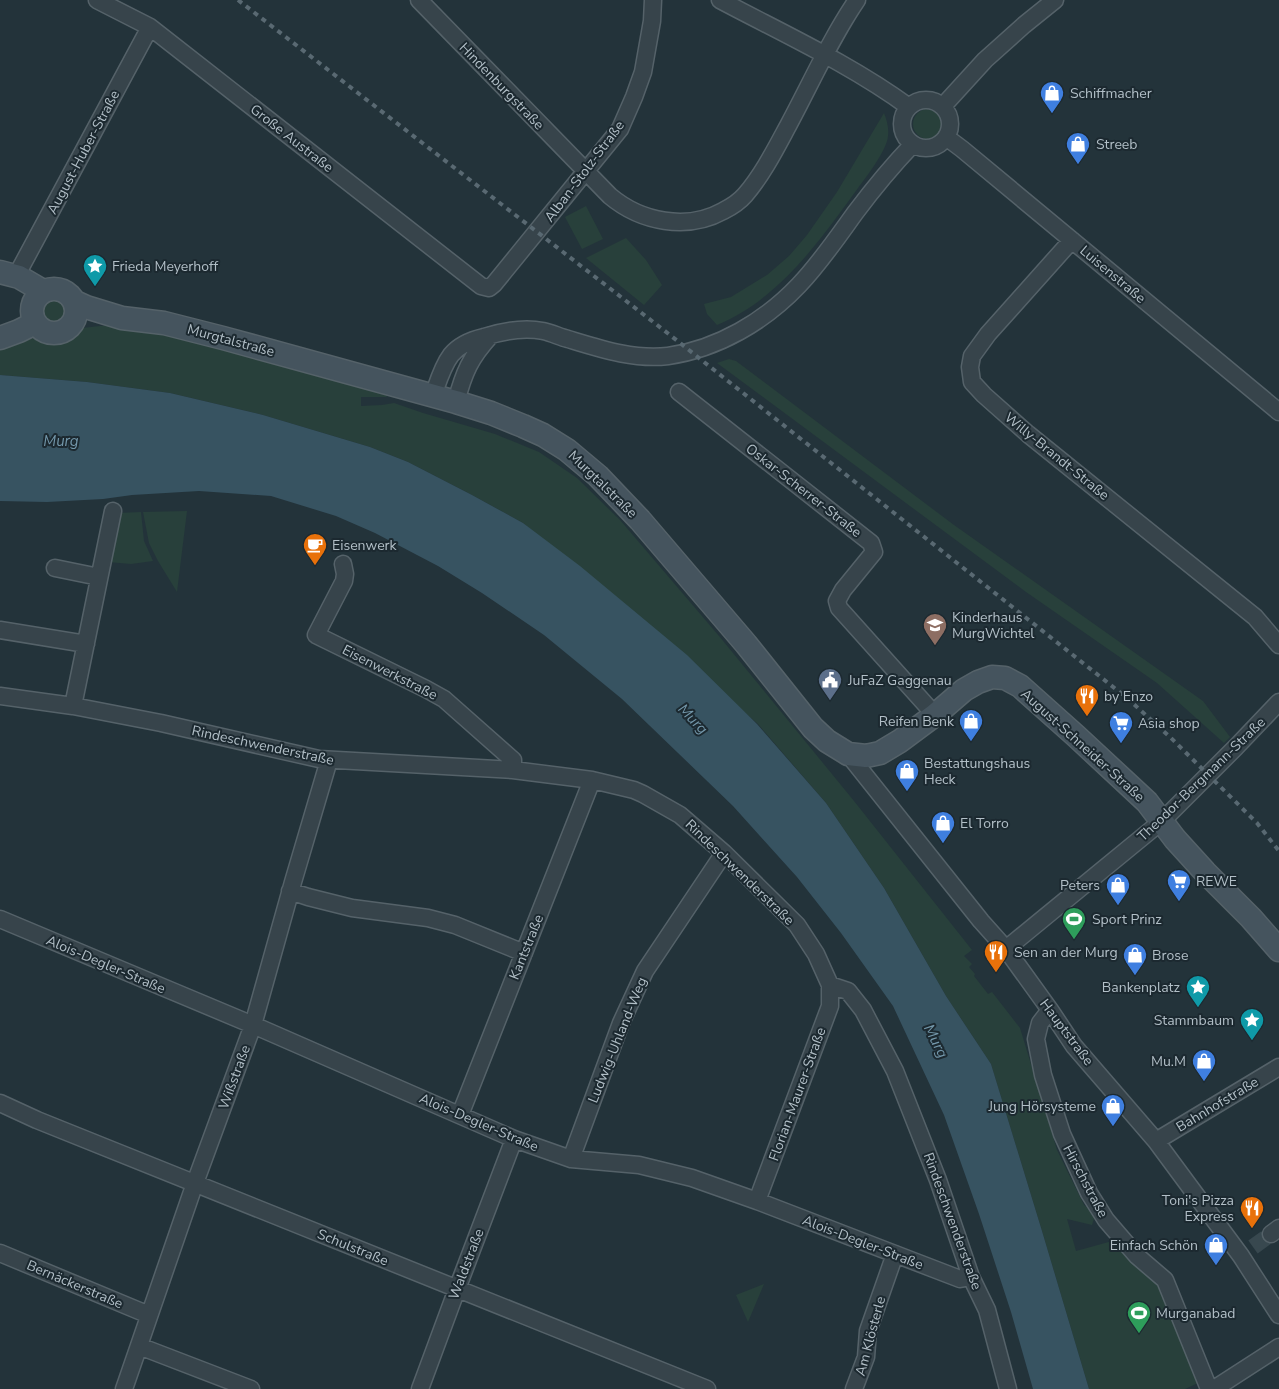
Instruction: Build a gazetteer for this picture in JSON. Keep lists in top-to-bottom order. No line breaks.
{"streets":{"street":["Hindenburgstraße","Große Austraße","August-Huber-Straße","Alban-Stolz-Straße","Luisenstraße","Murgtalstraße","Willy-Brandt-Straße","Oskar-Scherrer-Straße","Eisenwerkstraße","Rindeschwenderstraße","August-Schneider-Straße","Theodor-Bergmann-Straße","Kantstraße","Alois-Degler-Straße","Hauptstraße","Ludwig-Uhland-Weg","Wißstraße","Florian-Maurer-Straße","Bahnhofstraße","Hirschstraße","Schulstraße","Waldstraße","Bernäckerstraße","Am Klösterle"]},"crossings":[["Hindenburgstraße","Alban-Stolz-Straße"],["Große Austraße","August-Huber-Straße"],["Große Austraße","Alban-Stolz-Straße"],["August-Huber-Straße","Murgtalstraße"],["Luisenstraße","Willy-Brandt-Straße"],["Murgtalstraße","August-Schneider-Straße"],["Murgtalstraße","Hauptstraße"],["Oskar-Scherrer-Straße","August-Schneider-Straße"],["Eisenwerkstraße","Rindeschwenderstraße"],["Rindeschwenderstraße","Kantstraße"],["Rindeschwenderstraße","Alois-Degler-Straße"],["Rindeschwenderstraße","Ludwig-Uhland-Weg"],["Rindeschwenderstraße","Wißstraße"],["Rindeschwenderstraße","Florian-Maurer-Straße"],["August-Schneider-Straße","Theodor-Bergmann-Straße"],["August-Schneider-Straße","Hauptstraße"],["Theodor-Bergmann-Straße","Hauptstraße"],["Kantstraße","Alois-Degler-Straße"],["Alois-Degler-Straße","Ludwig-Uhland-Weg"],["Alois-Degler-Straße","Wißstraße"],["Alois-Degler-Straße","Florian-Maurer-Straße"],["Alois-Degler-Straße","Waldstraße"],["Alois-Degler-Straße","Am Klösterle"],["Hauptstraße","Bahnhofstraße"],["Hauptstraße","Hirschstraße"],["Wißstraße","Schulstraße"],["Wißstraße","Bernäckerstraße"],["Schulstraße","Waldstraße"]],"water":["Murg"],"places":{"shop":["Schiffmacher","Streeb","Reifen Benk","Bestattungshaus Heck","El Torro","Peters","Brose","Mu.M","Jung Hörsysteme","Einfach Schön"],"place":["Frieda Meyerhoff","Bankenplatz","Stammbaum"],"cafe":["Eisenwerk"],"school or university":["Kinderhaus MurgWichtel"],"public building":["JuFaZ Gaggenau"],"restaurant":["by Enzo","Sen an der Murg","Toni's Pizza Express"],"supermarket":["Asia shop","REWE"],"sports":["Sport Prinz","Murganabad"]}}
